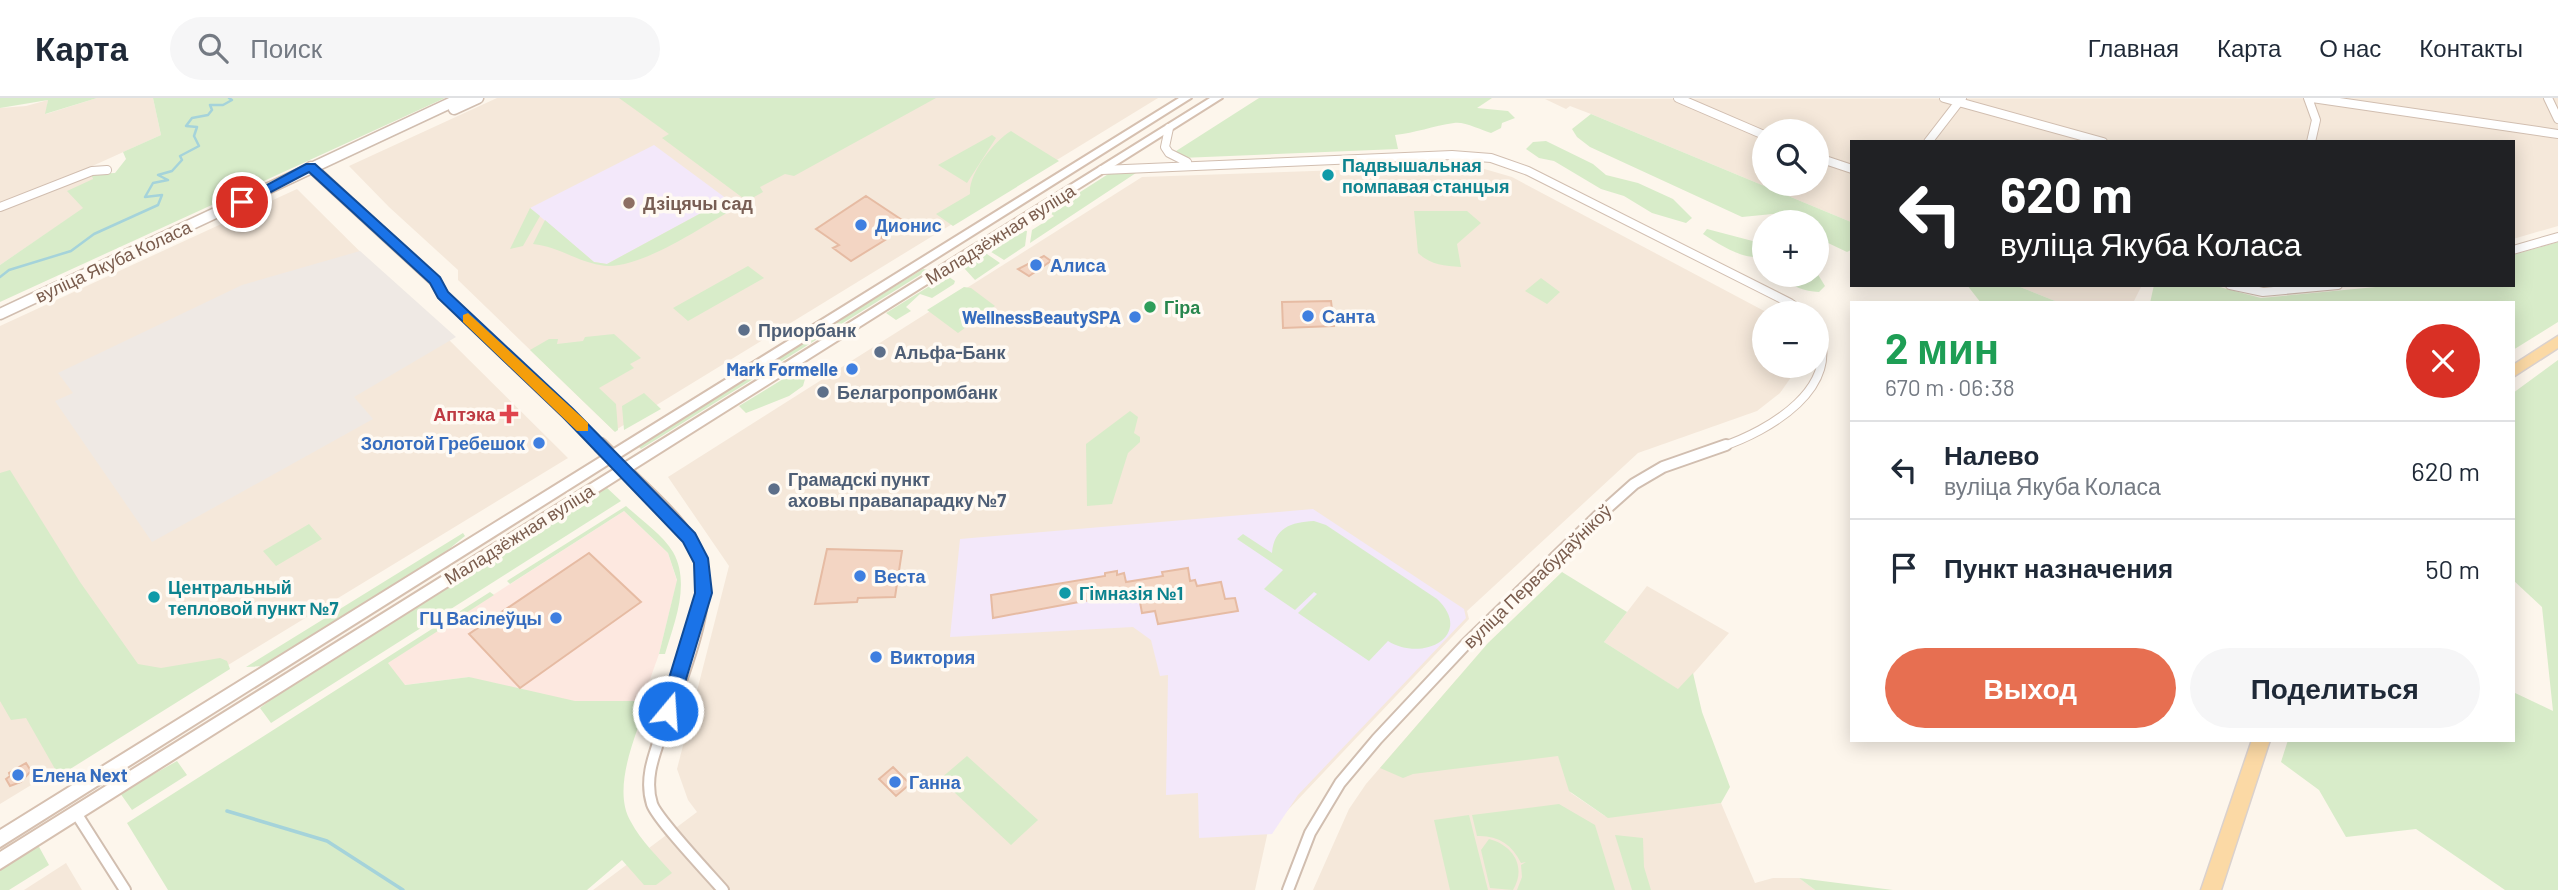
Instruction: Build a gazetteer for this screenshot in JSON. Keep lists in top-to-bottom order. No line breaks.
{"streets":{"main road":["Маладзёжная вуліца"],"street":["вуліца Якуба Коласа","вуліца Первабудаўнікоў"]},"places":{"other":["Падвышальная помпавая станцыя","Дзіцячы сад","Дионис","Алиса","Гіра","Санта","WellnessBeautySPA","Приорбанк","Альфа-Банк","Mark Formelle","Белагропромбанк","Золотой Гребешок","Грамадскі пункт аховы правапарадку №7","Веста","Гімназія №1","Центральный тепловой пункт №7","ГЦ Васілеўцы","Виктория","Елена Next","Ганна"],"health":["Аптэка"]},"page":{"header":"Карта","search":"Поиск","nav":["Главная","Карта","О нас","Контакты"],"map_buttons":["+","−"],"turn":["620 m","вуліца Якуба Коласа"],"heading":["2 мин","670 m · 06:38"],"list":[{"name":"Налево","note":"вуліца Якуба Коласа","value":"620 m"},{"name":"Пункт назначения","value":"50 m"}],"buttons":["Выход","Поделиться"]}}
